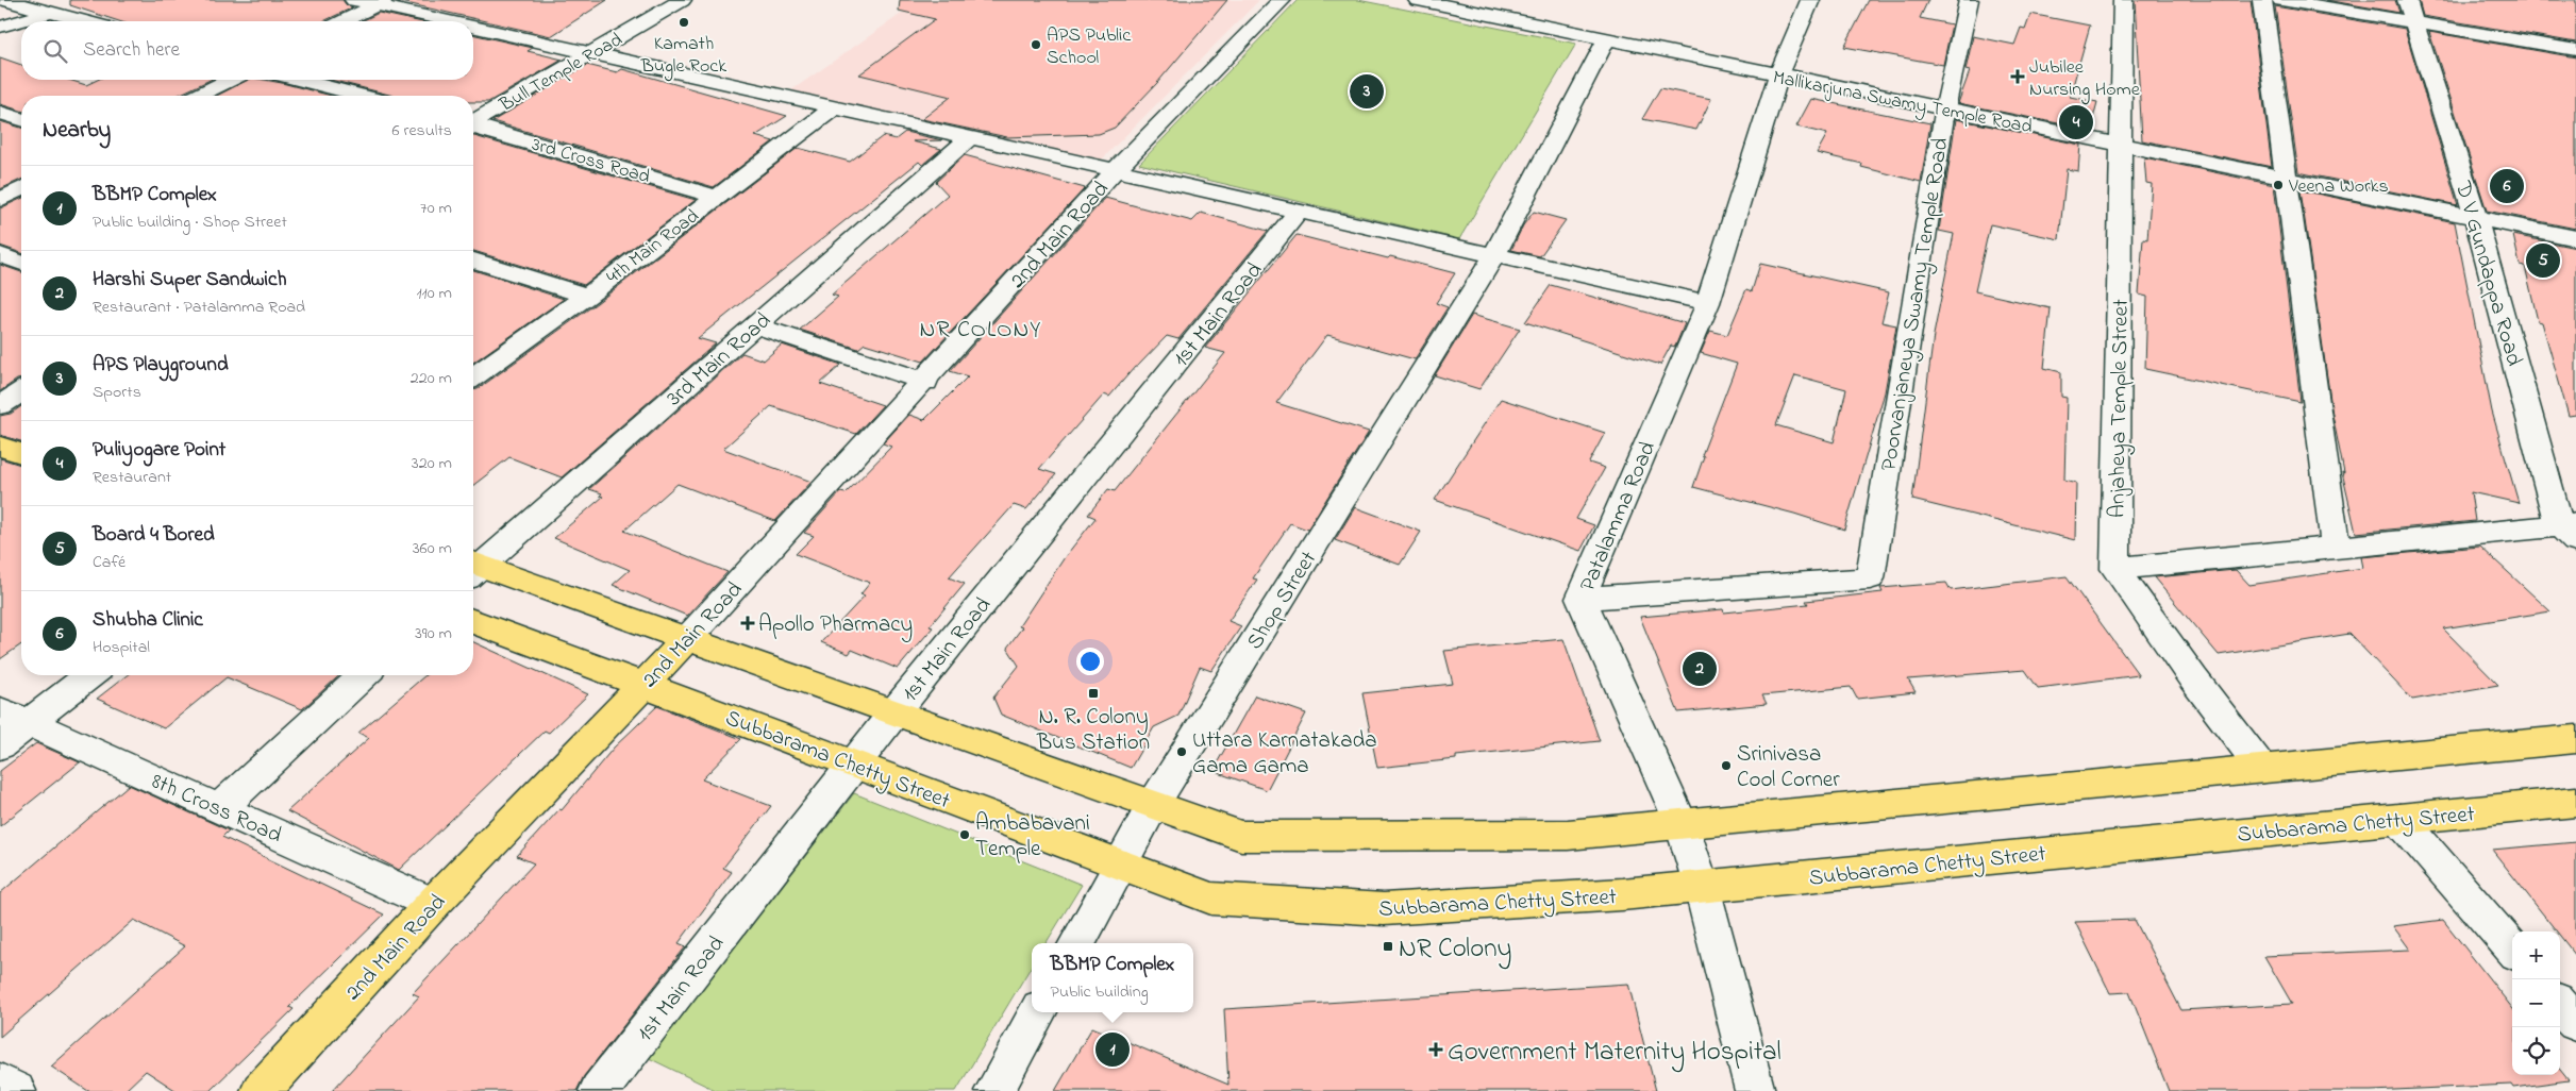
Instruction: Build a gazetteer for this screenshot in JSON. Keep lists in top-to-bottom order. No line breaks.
{"streets":{"main road":["2nd Main Road","Subbarama Chetty Street"],"street":["Bull Temple Road","Mallikarjuna Swamy Temple Road","3rd Cross Road","4th Main Road","D V Gundappa Road","Poorvanjaneya Swamy Temple Road","1st Main Road","3rd Main Road","Anjaheya Temple Street","Patalamma Road","Shop Street","8th Cross Road"]},"crossings":[["Mallikarjuna Swamy Temple Road","D V Gundappa Road"],["Mallikarjuna Swamy Temple Road","Poorvanjaneya Swamy Temple Road"],["Mallikarjuna Swamy Temple Road","Anjaheya Temple Street"],["Mallikarjuna Swamy Temple Road","Patalamma Road"],["Mallikarjuna Swamy Temple Road","Shop Street"],["3rd Cross Road","4th Main Road"],["2nd Main Road","Subbarama Chetty Street"],["2nd Main Road","8th Cross Road"],["Poorvanjaneya Swamy Temple Road","Patalamma Road"],["1st Main Road","Subbarama Chetty Street"],["Patalamma Road","Subbarama Chetty Street"],["Shop Street","Subbarama Chetty Street"]],"districts":["NR COLONY"],"places":{"other":["Kamath Bugle Rock","APS Public School","Veena Works","Uttara Karnatakada Gama Gama","Srinivasa Cool Corner","Ambabavani Temple"],"health":["Jubilee Nursing Home","Apollo Pharmacy","Government Maternity Hospital"],"transit":["N. R. Colony Bus Station","NR Colony"]},"page":{"search":"Search here","pins":["3","4","6","5","2","1"],"heading":["Nearby","6 results"],"list":[{"mark":"1","name":"BBMP Complex","note":"Public building · Shop Street","value":"70 m"},{"mark":"2","name":"Harshi Super Sandwich","note":"Restaurant · Patalamma Road","value":"110 m"},{"mark":"3","name":"APS Playground","note":"Sports","value":"220 m"},{"mark":"4","name":"Puliyogare Point","note":"Restaurant","value":"320 m"},{"mark":"5","name":"Board 4 Bored","note":"Café","value":"360 m"},{"mark":"6","name":"Shubha Clinic","note":"Hospital","value":"390 m"}],"map_buttons":["+","−"],"popup":["BBMP Complex","Public building"]}}
